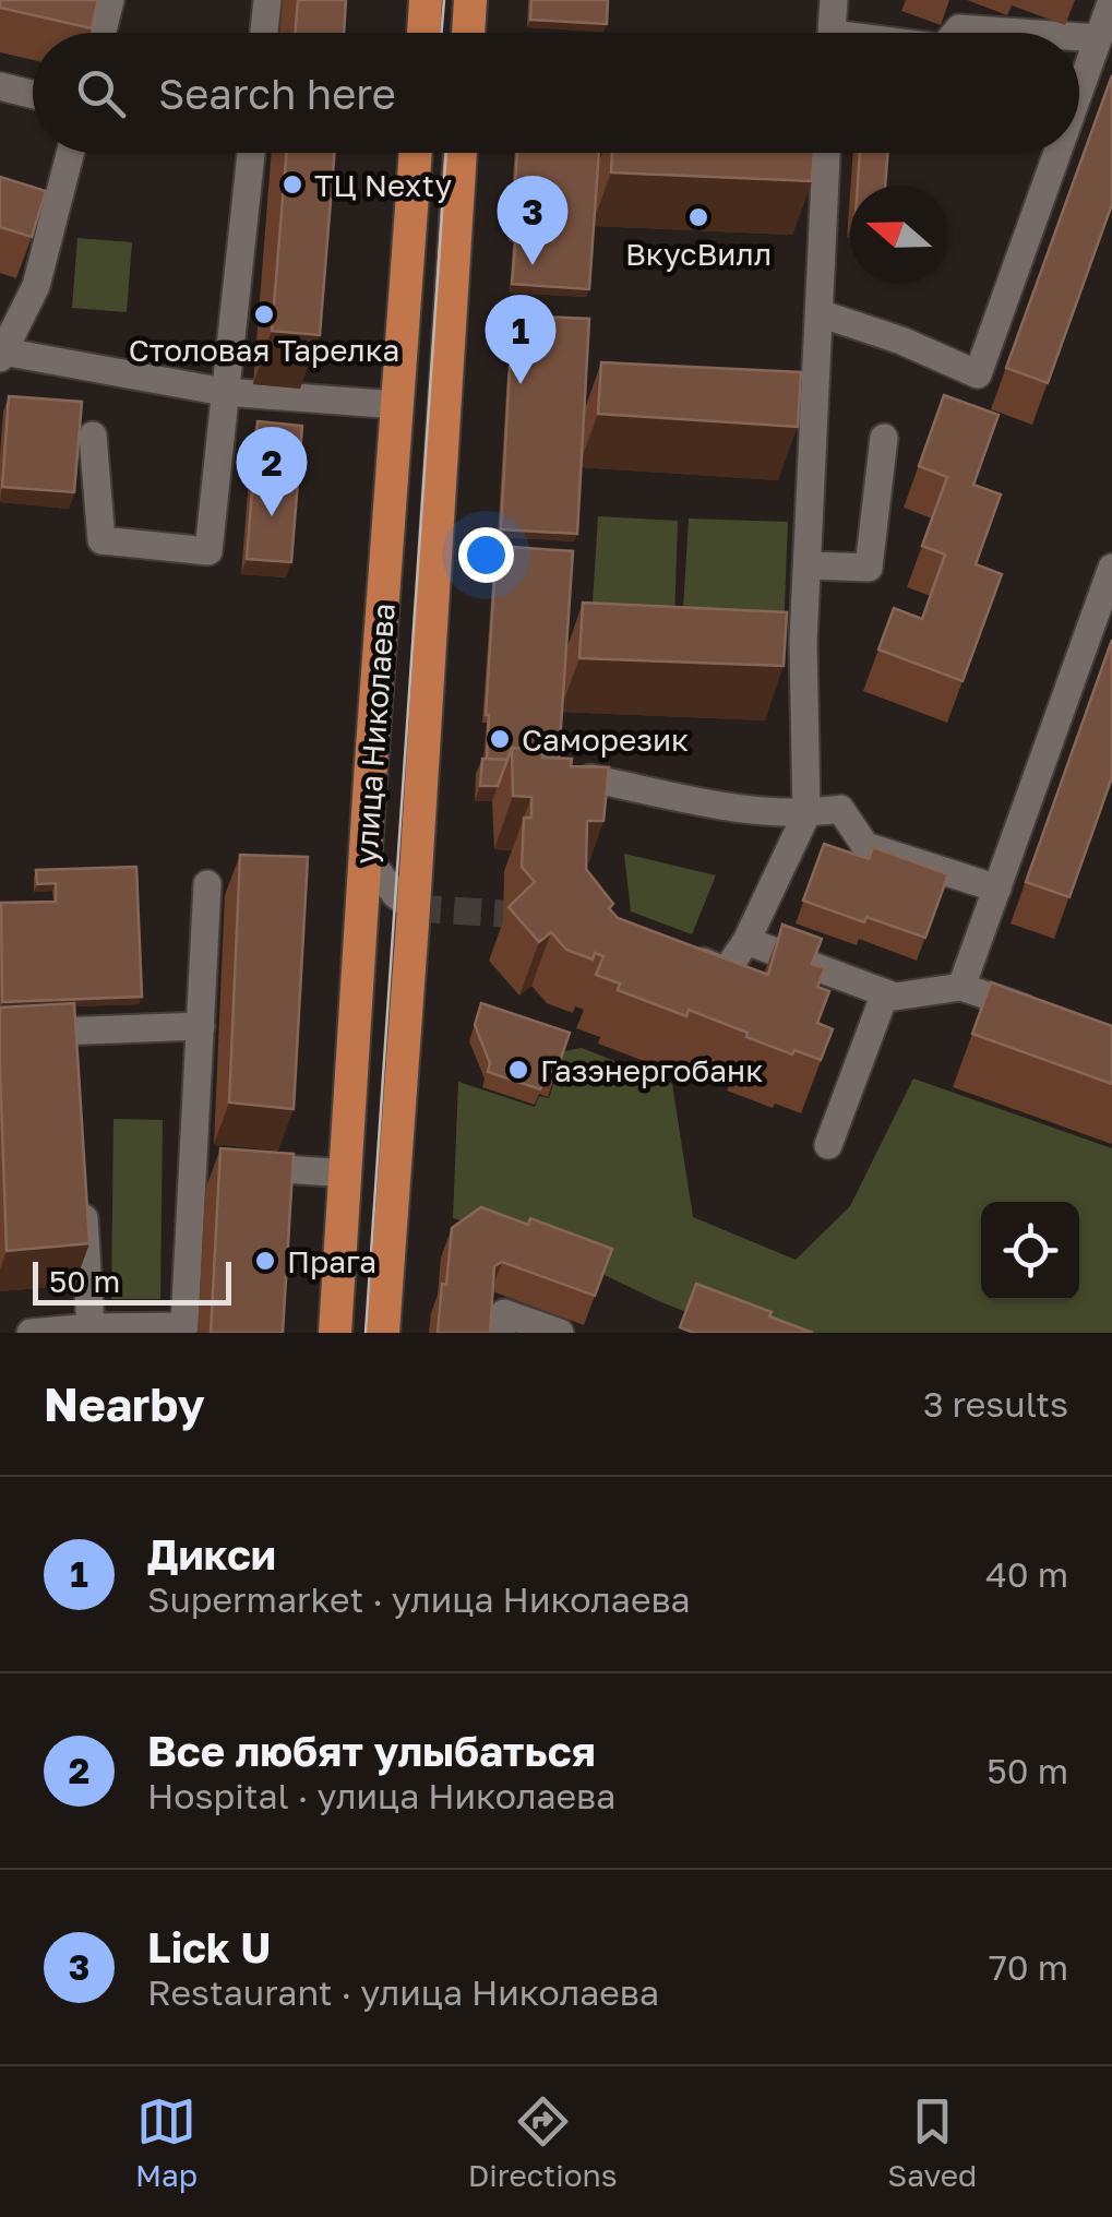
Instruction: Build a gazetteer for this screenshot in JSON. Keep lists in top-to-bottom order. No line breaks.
{"streets":{"main road":["улица Николаева"]},"places":["ТЦ Nexty","ВкусВилл","Столовая Тарелка","Саморезик","Газэнергобанк","Прага"],"scale_bar":"50 m","north":"left","page":{"search":"Search here","pins":["3","1","2"],"scale":"50 m","heading":["Nearby","3 results"],"list":[{"mark":"1","name":"Дикси","note":"Supermarket · улица Николаева","value":"40 m"},{"mark":"2","name":"Все любят улыбаться","note":"Hospital · улица Николаева","value":"50 m"},{"mark":"3","name":"Lick U","note":"Restaurant · улица Николаева","value":"70 m"}],"nav":["Map","Directions","Saved"]}}
